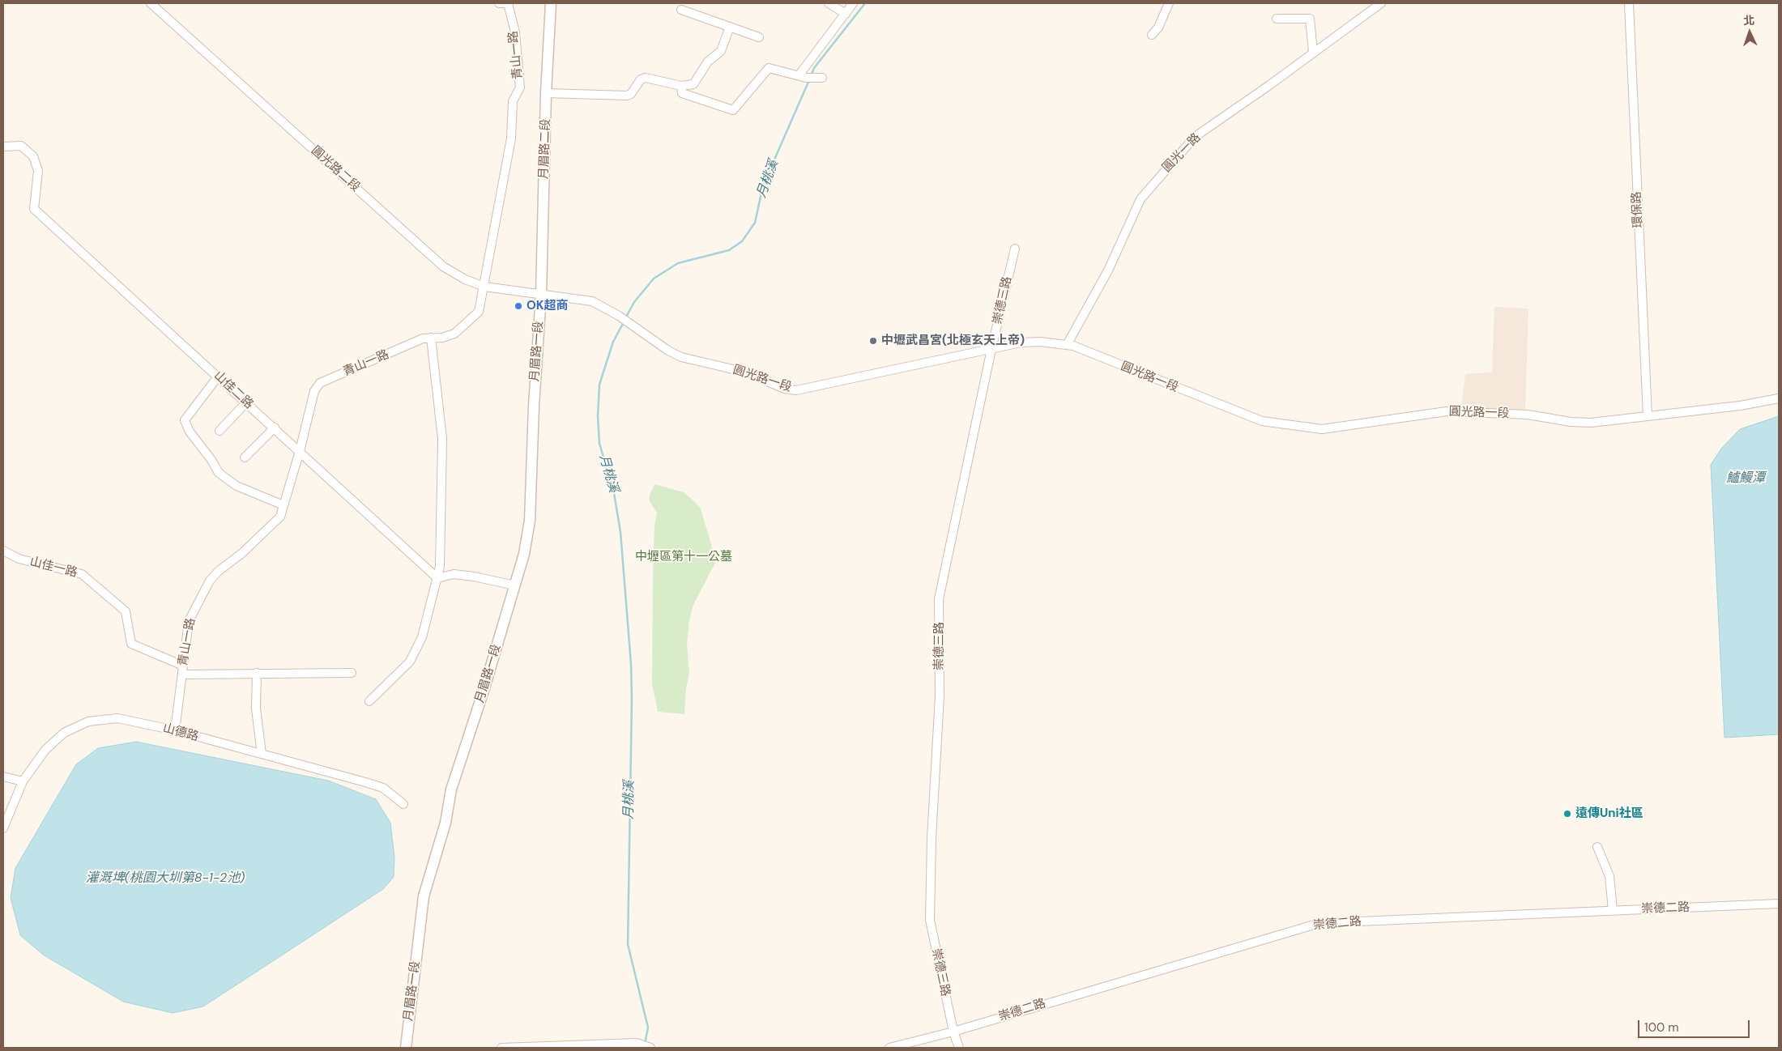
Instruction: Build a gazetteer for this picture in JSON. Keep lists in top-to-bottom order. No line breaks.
{"streets":{"street":["青山一路","月眉路二段","圓光一路","圓光路二段","環保路","崇德三路","月眉路一段","圓光路一段","山佳二路","山佳一路","山德路","崇德二路"]},"crossings":[["青山一路","圓光路二段"],["青山一路","山佳二路"],["青山一路","山佳一路"],["青山一路","山德路"],["月眉路二段","圓光路二段"],["月眉路二段","月眉路一段"],["月眉路二段","圓光路一段"],["圓光一路","圓光路一段"],["圓光路二段","月眉路一段"],["圓光路二段","圓光路一段"],["環保路","圓光路一段"],["崇德三路","圓光路一段"],["崇德三路","崇德二路"],["月眉路一段","圓光路一段"]],"water":["月桃溪","鱸鰻潭","灌溉埤(桃園大圳第8-1-2池)"],"parks":["中壢區第十一公墓"],"places":["OK超商","中壢武昌宮(北極玄天上帝)","遠傳Uni社區"],"scale_bar":"100 m","north":"top"}
